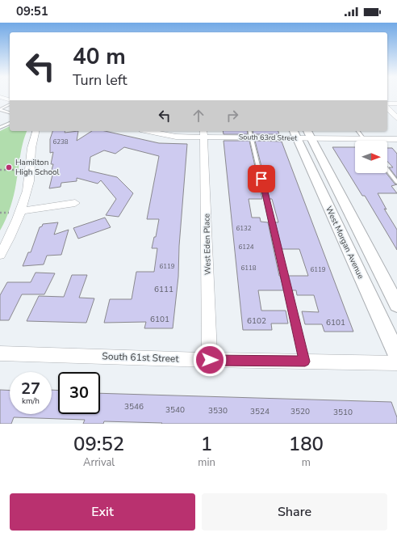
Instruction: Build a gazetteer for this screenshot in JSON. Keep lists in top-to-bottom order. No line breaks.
{"streets":{"street":["South 63rd Street","West Morgan Avenue","West Eden Place","South 61st Street"]},"crossings":[["South 63rd Street","West Morgan Avenue"],["South 63rd Street","West Eden Place"],["West Eden Place","South 61st Street"]],"places":["Hamilton High School"],"house_numbers":["6238","6132","6124","6119","6118","6119","6111","6101","6102","6101","3546","3540","3530","3524","3520","3510"],"north":"right","page":{"status":"09:51","turn":["40 m","Turn left"],"speed":"27 km/h","limit":"30","eta":["09:52","Arrival","1","min","180","m"],"buttons":["Exit","Share"]}}
